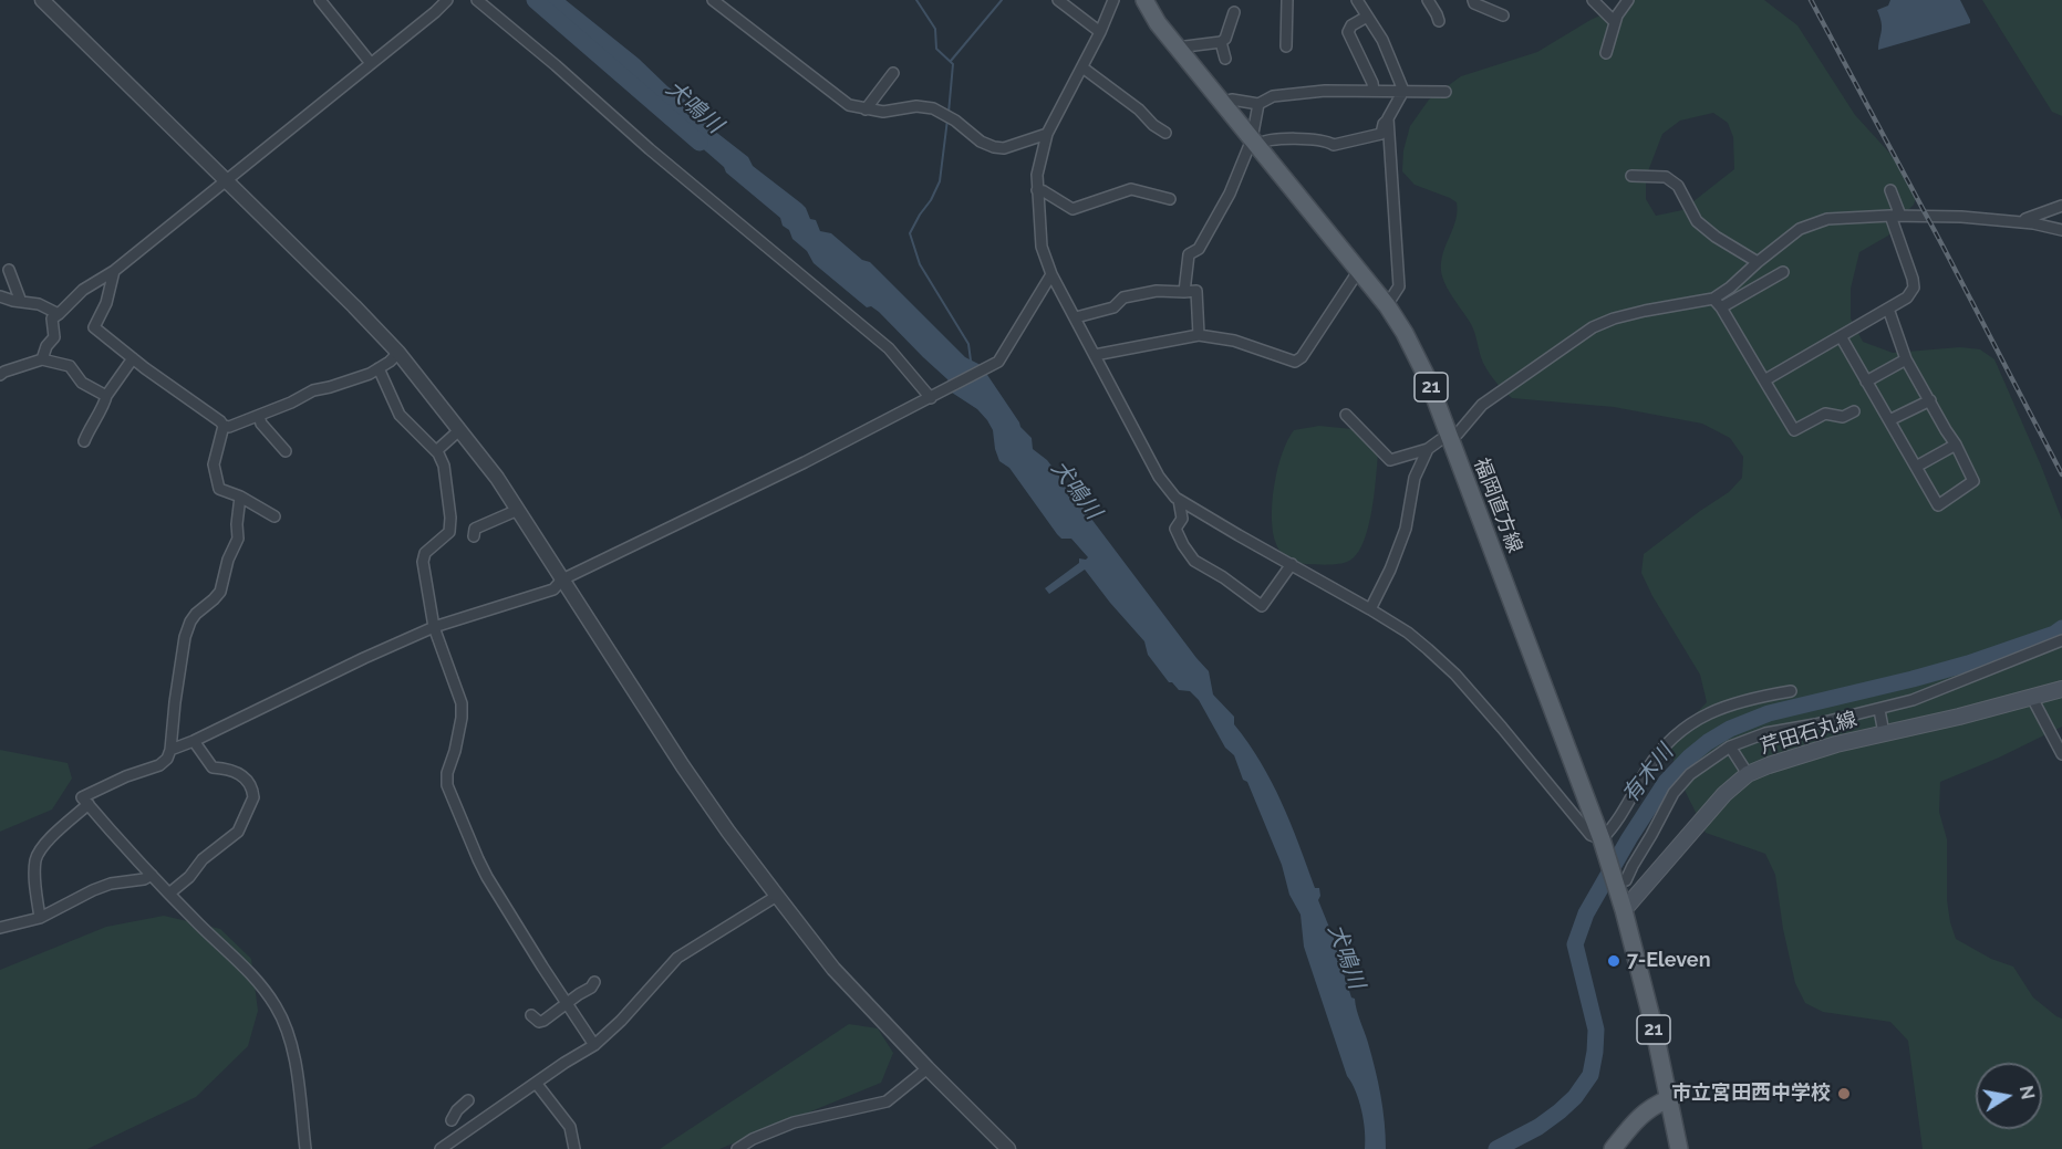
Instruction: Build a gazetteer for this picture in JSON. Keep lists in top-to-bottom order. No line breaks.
{"streets":{"main road":["21","福岡直方線","芹田石丸線"]},"crossings":[["福岡直方線","芹田石丸線"]],"water":["犬鳴川","有木川"],"places":["7-Eleven","市立宮田西中学校"],"north":"right"}
